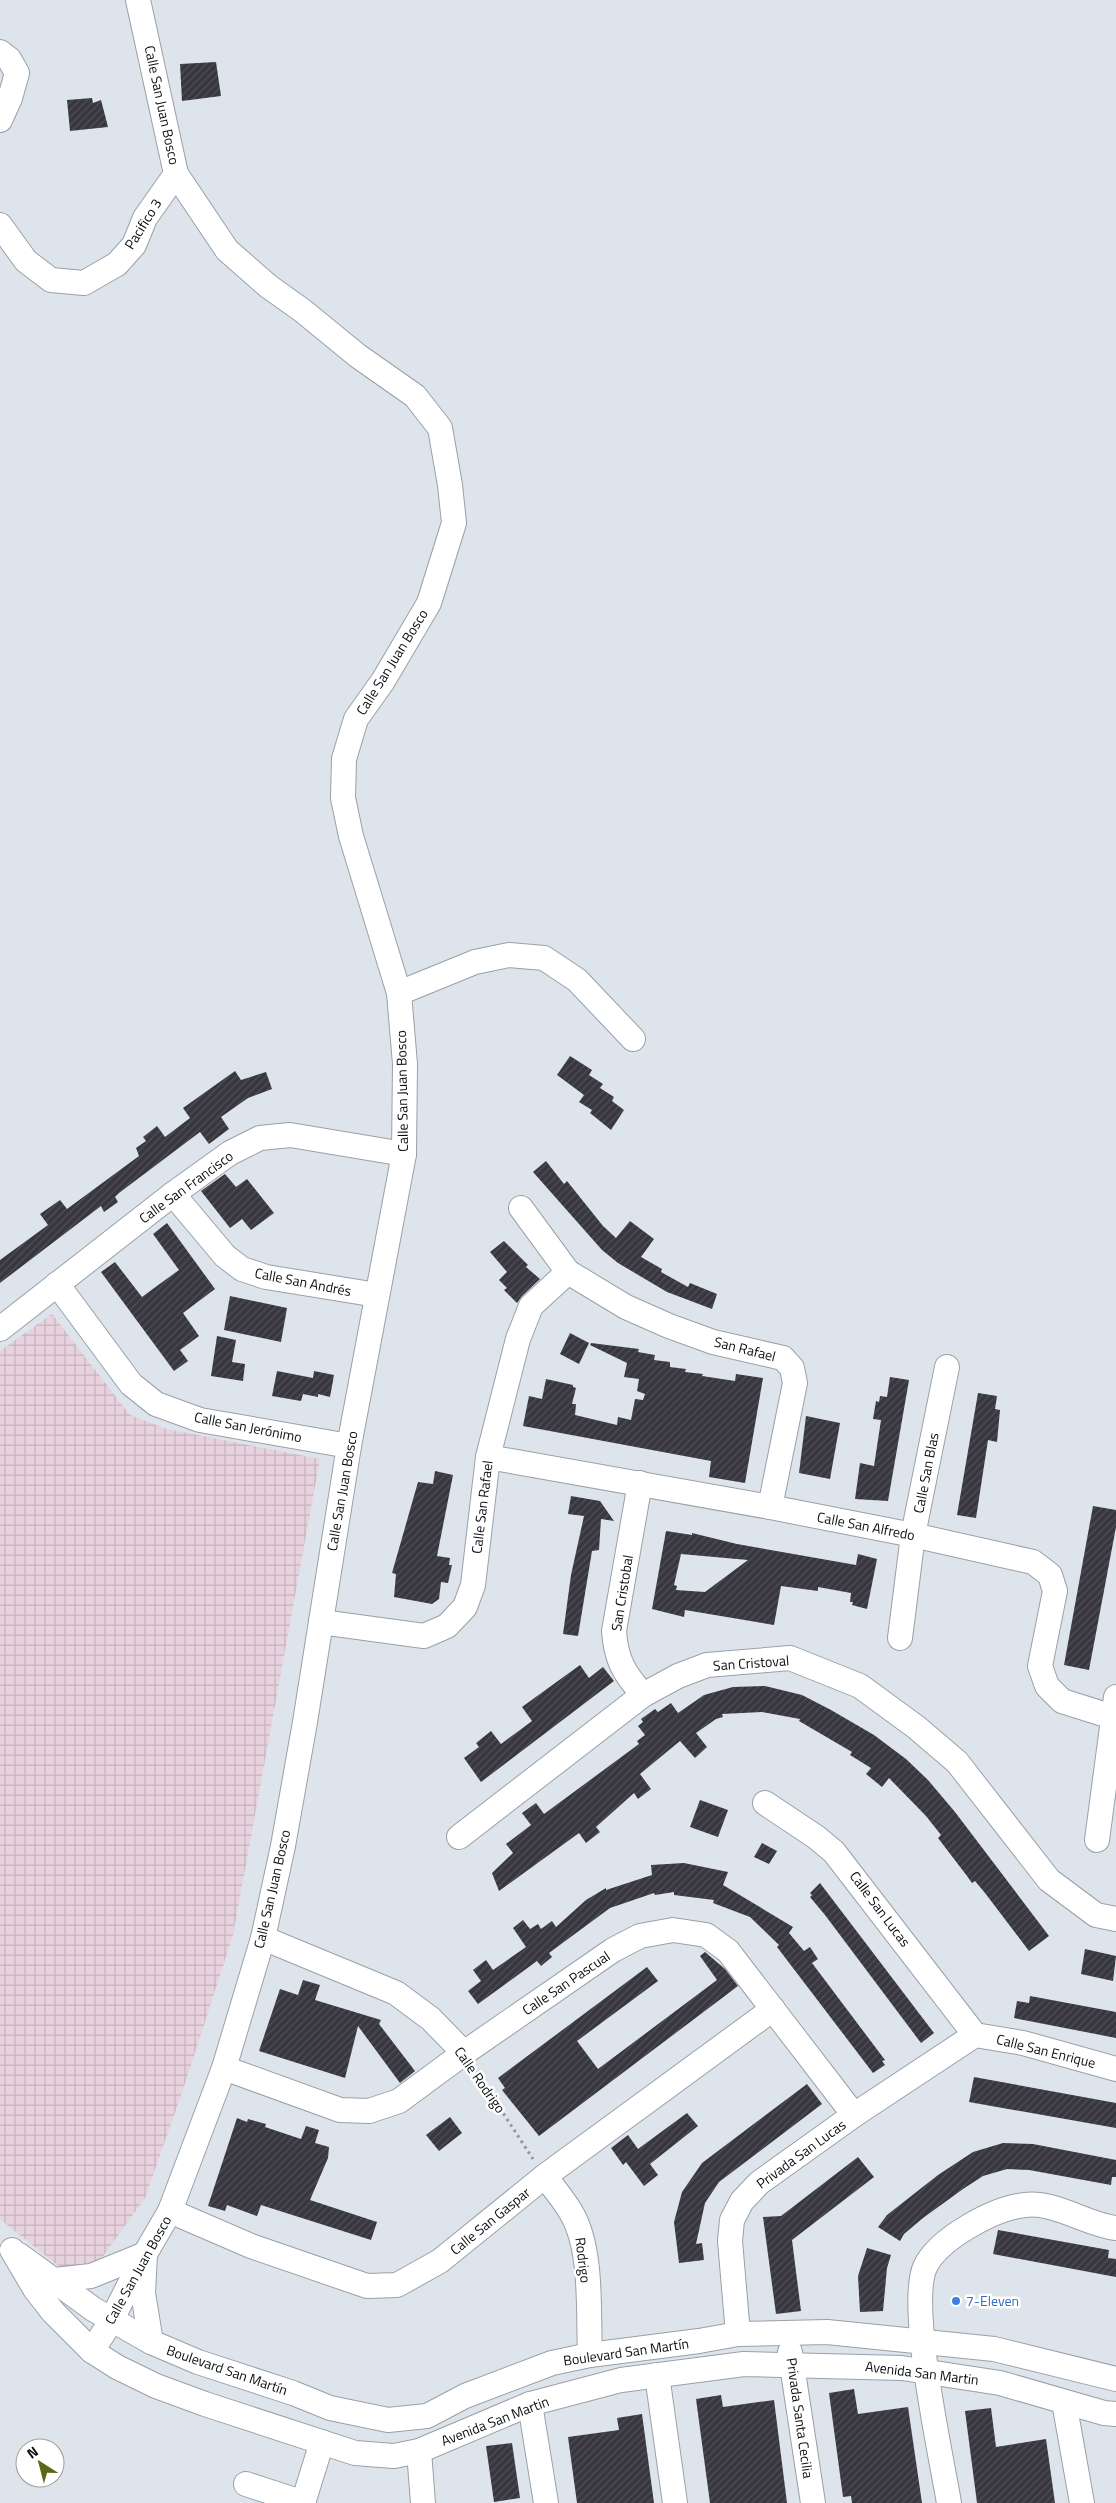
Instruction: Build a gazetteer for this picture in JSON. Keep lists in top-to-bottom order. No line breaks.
{"streets":{"street":["Calle San Juan Bosco","Pacifico 3","Calle San Francisco","Calle San Andrés","San Rafael","Calle San Jerónimo","Calle San Blas","Calle San Rafael","Calle San Alfredo","San Cristobal","San Cristoval","Calle San Lucas","Calle San Pascual","Calle San Enrique","Calle Rodrigo","Privada San Lucas","Calle San Gaspar","Rodrigo","Boulevard San Martín","Avenida San Martin","Privada Santa Cecilia"]},"crossings":[["Calle San Juan Bosco","Pacifico 3"],["Calle San Juan Bosco","Calle San Francisco"],["Calle San Juan Bosco","Calle San Andrés"],["Calle San Juan Bosco","Calle San Jerónimo"],["Calle San Juan Bosco","Calle San Rafael"],["Calle San Juan Bosco","Calle San Pascual"],["Calle San Juan Bosco","Calle Rodrigo"],["Calle San Juan Bosco","Calle San Gaspar"],["Calle San Juan Bosco","Boulevard San Martín"],["Calle San Juan Bosco","Avenida San Martin"],["Calle San Francisco","Calle San Andrés"],["Calle San Francisco","Calle San Jerónimo"],["San Rafael","Calle San Rafael"],["San Rafael","Calle San Alfredo"],["Calle San Blas","Calle San Alfredo"],["Calle San Rafael","Calle San Alfredo"],["Calle San Alfredo","San Cristobal"],["San Cristobal","San Cristoval"],["Calle San Lucas","Calle San Enrique"],["Calle San Lucas","Privada San Lucas"],["Calle San Pascual","Calle Rodrigo"],["Calle San Pascual","Privada San Lucas"],["Calle San Pascual","Calle San Gaspar"],["Calle San Enrique","Privada San Lucas"],["Calle Rodrigo","Calle San Gaspar"],["Calle Rodrigo","Rodrigo"],["Privada San Lucas","Boulevard San Martín"],["Calle San Gaspar","Rodrigo"],["Rodrigo","Boulevard San Martín"],["Boulevard San Martín","Avenida San Martin"],["Boulevard San Martín","Privada Santa Cecilia"],["Avenida San Martin","Privada Santa Cecilia"]],"places":["7-Eleven"],"north":"top left"}
